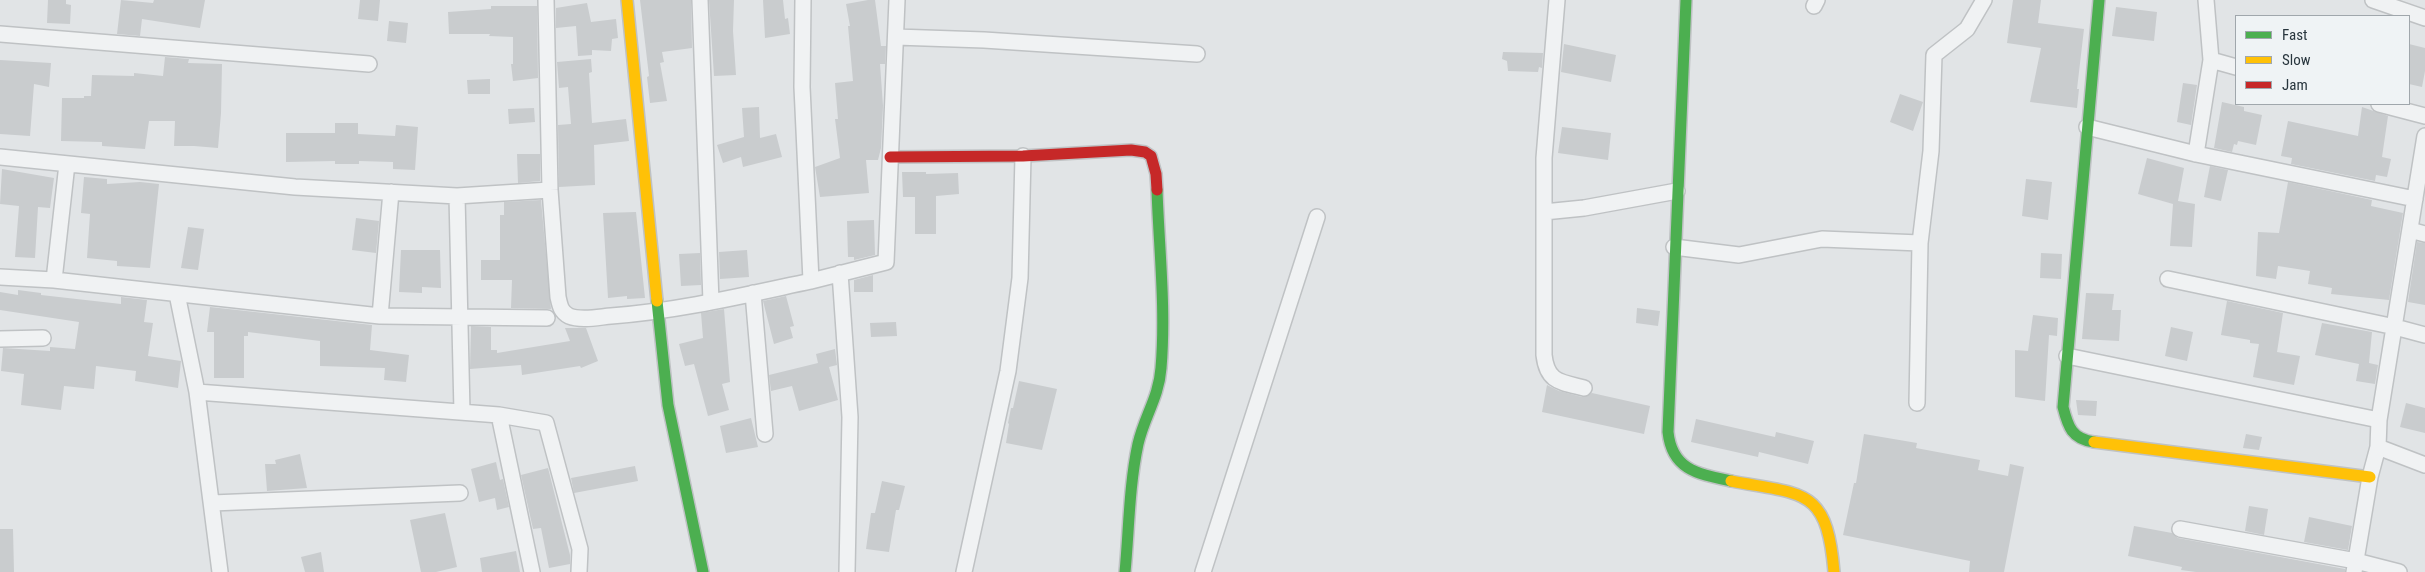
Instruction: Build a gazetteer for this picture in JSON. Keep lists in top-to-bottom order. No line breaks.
{"legend":["Fast","Slow","Jam"]}
